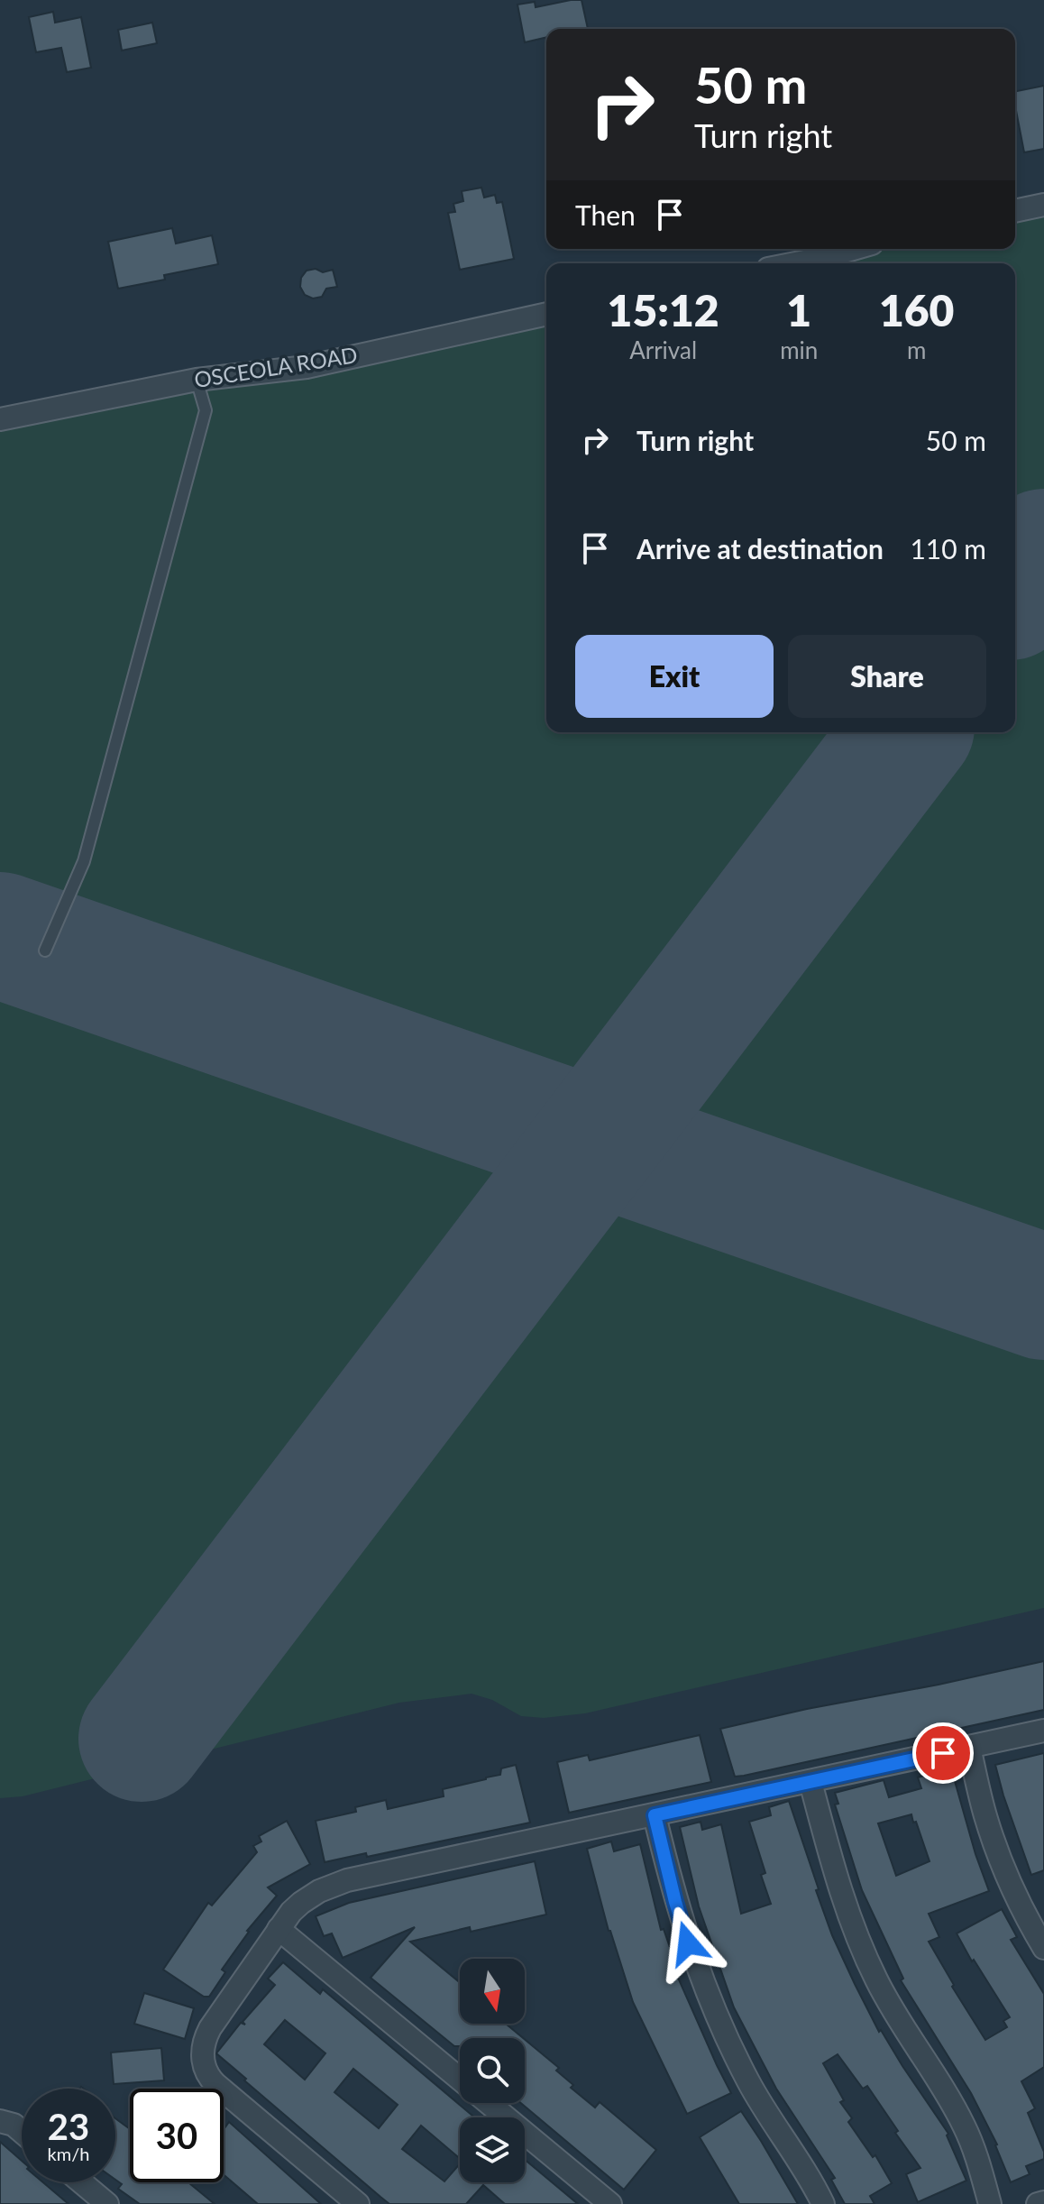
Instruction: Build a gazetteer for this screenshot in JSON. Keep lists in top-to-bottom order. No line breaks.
{"streets":{"street":["OSCEOLA ROAD"]},"north":"bottom","page":{"turn":["50 m","Turn right"],"then":"Then","eta":["15:12","Arrival","1","min","160","m"],"list":[{"name":"Turn right","value":"50 m"},{"name":"Arrive at destination","value":"110 m"}],"buttons":["Exit","Share"],"speed":"23 km/h","limit":"30"}}
